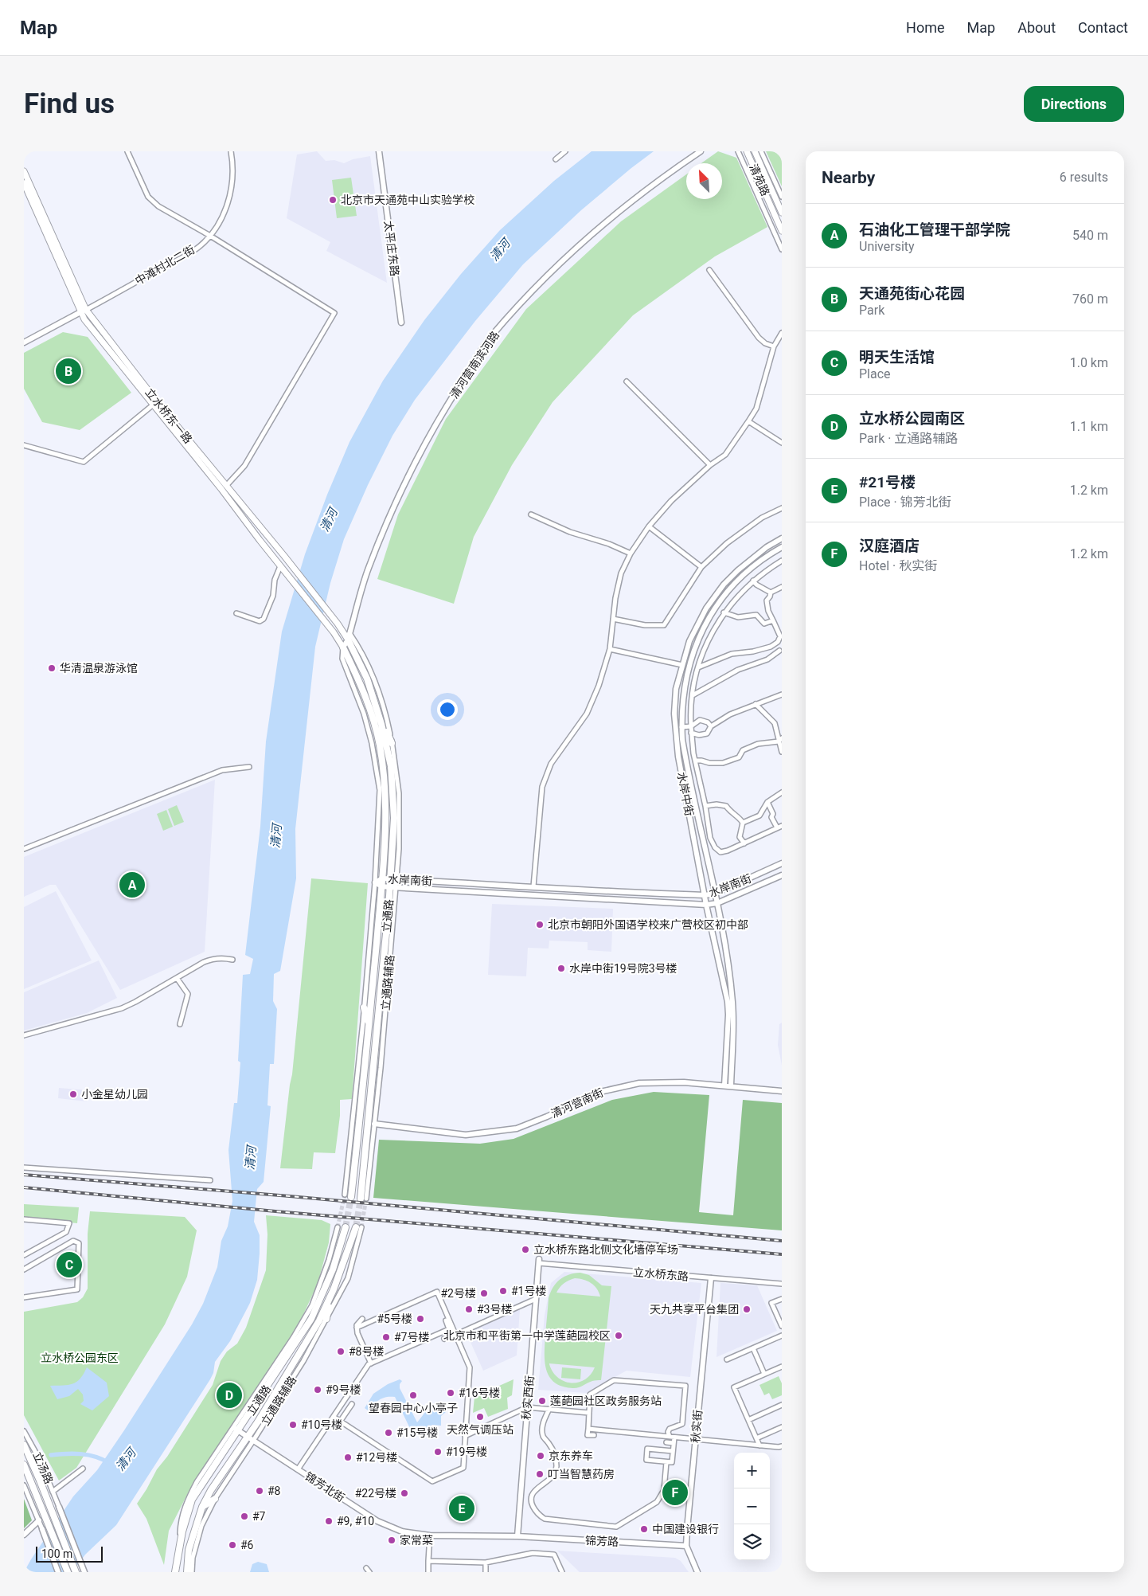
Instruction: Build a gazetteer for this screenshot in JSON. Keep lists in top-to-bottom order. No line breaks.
{"streets":{"main road":["清苑路","立水桥东一路","立通路","立汤路"],"street":["太平庄东路","中滩村北二街","清河营南滨河路","水岸中街","水岸南街","立通路辅路","清河营南街","立水桥东路","秋实西街","秋实街","锦芳北街","锦芳路"]},"crossings":[["中滩村北二街","立水桥东一路"],["清河营南滨河路","立水桥东一路"],["清河营南滨河路","立通路"],["清河营南滨河路","立通路辅路"],["立水桥东一路","立通路"],["立水桥东一路","立通路辅路"],["水岸中街","水岸南街"],["水岸中街","清河营南街"],["水岸南街","立通路"],["水岸南街","立通路辅路"],["立通路","立通路辅路"],["立通路","锦芳北街"],["立通路辅路","清河营南街"],["立通路辅路","锦芳北街"],["立水桥东路","秋实西街"],["立水桥东路","秋实街"],["秋实西街","锦芳北街"],["秋实西街","锦芳路"],["秋实街","锦芳路"],["锦芳北街","锦芳路"]],"water":["清河"],"parks":["立水桥公园东区"],"places":["北京市天通苑中山实验学校","华清温泉游泳馆","北京市朝阳外国语学校来广营校区初中部","水岸中街19号院3号楼","小金星幼儿园","立水桥东路北侧文化墙停车场","#1号楼","#2号楼","#3号楼","天九共享平台集团","#5号楼","北京市和平街第一中学莲葩园校区","#7号楼","#8号楼","#9号楼","#16号楼","望春园中心小亭子","莲葩园社区政务服务站","天然气调压站","#10号楼","#15号楼","#19号楼","京东养车","#12号楼","叮当智慧药房","#8","#22号楼","#7","#9, #10","中国建设银行","家常菜","#6"],"scale_bar":"100 m","north":"top left","page":{"header":"Map","nav":["Home","Map","About","Contact"],"buttons":"Directions","title":"Find us","heading":["Nearby","6 results"],"list":[{"mark":"A","name":"石油化工管理干部学院","note":"University","value":"540 m"},{"mark":"B","name":"天通苑街心花园","note":"Park","value":"760 m"},{"mark":"C","name":"明天生活馆","note":"Place","value":"1.0 km"},{"mark":"D","name":"立水桥公园南区","note":"Park · 立通路辅路","value":"1.1 km"},{"mark":"E","name":"#21号楼","note":"Place · 锦芳北街","value":"1.2 km"},{"mark":"F","name":"汉庭酒店","note":"Hotel · 秋实街","value":"1.2 km"}],"pins":["B","A","C","D","F","E"],"map_buttons":["+","−"],"scale":"100 m"}}
